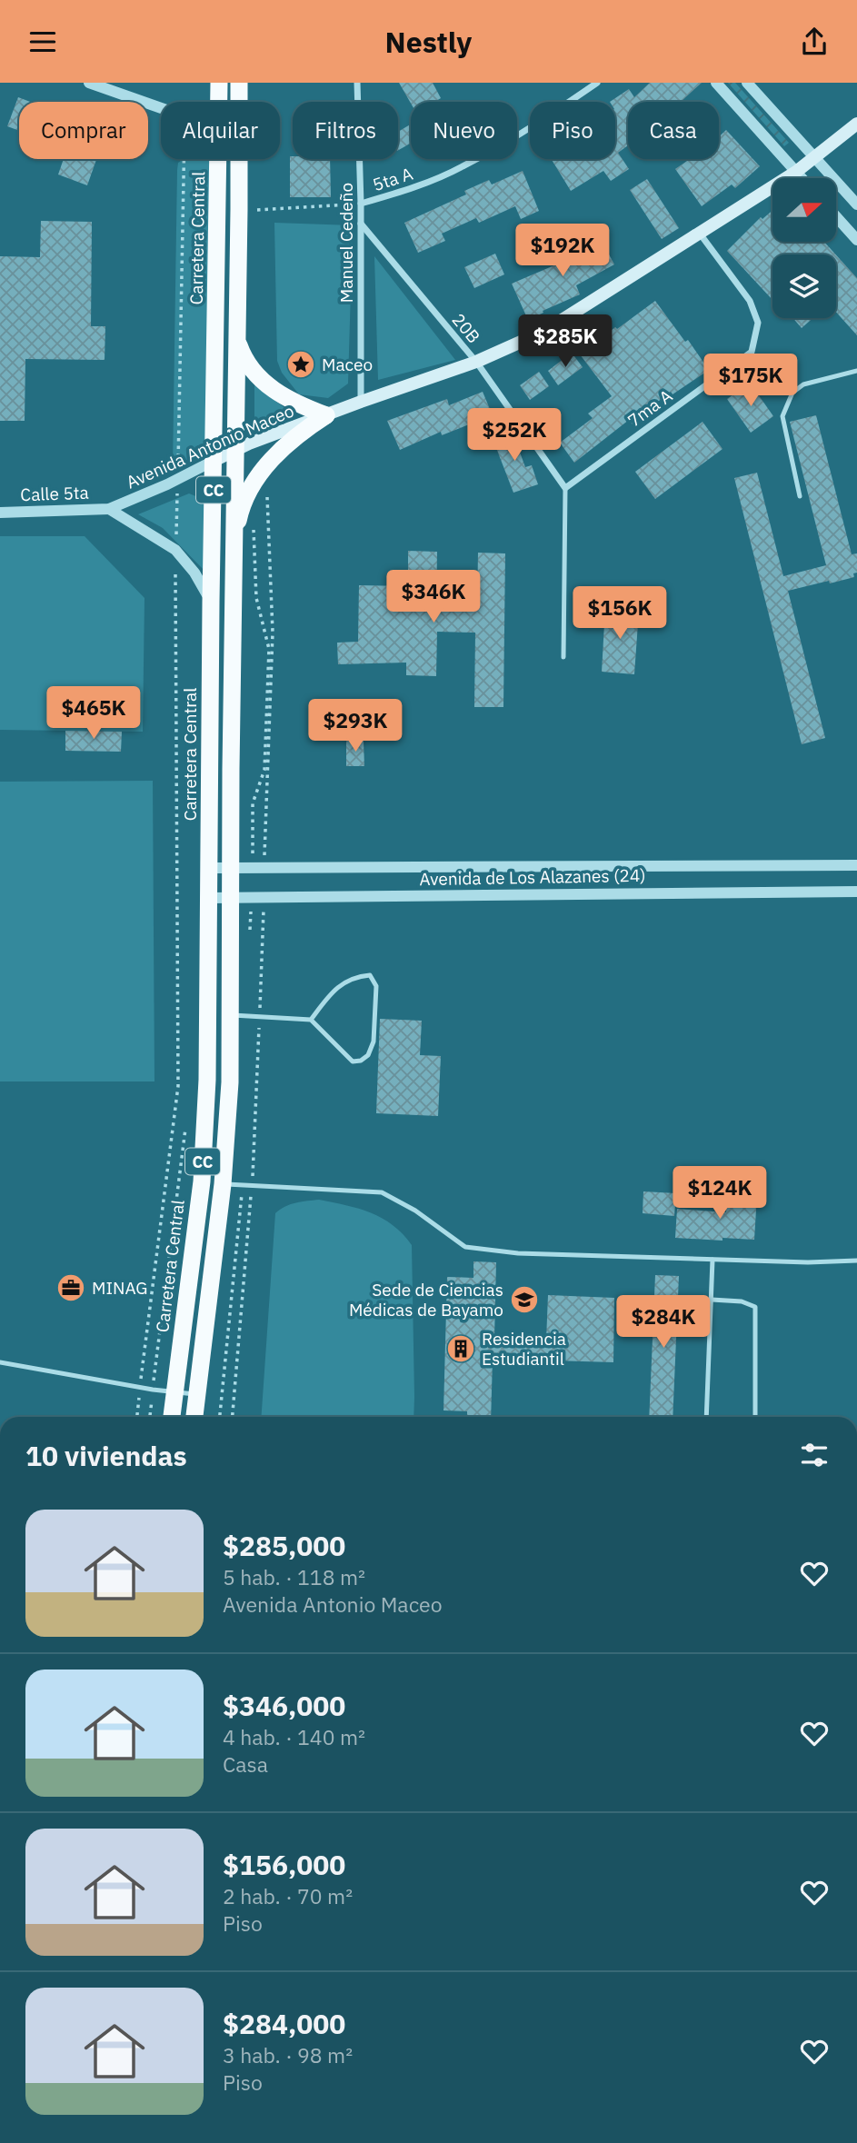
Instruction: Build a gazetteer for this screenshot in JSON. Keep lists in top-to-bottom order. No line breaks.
{"streets":{"highway":["Carretera Central","CC"],"main road":["Avenida Antonio Maceo"],"street":["5ta A","Manuel Cedeño","20B","7ma A","Calle 5ta","Avenida de Los Alazanes (24)"]},"crossings":[["5ta A","Manuel Cedeño"],["Carretera Central","Avenida Antonio Maceo"],["Carretera Central","Avenida de Los Alazanes (24)"],["Manuel Cedeño","20B"],["Manuel Cedeño","Avenida Antonio Maceo"],["20B","7ma A"],["20B","Avenida Antonio Maceo"],["7ma A","Avenida Antonio Maceo"],["Avenida Antonio Maceo","CC"],["Avenida Antonio Maceo","Calle 5ta"],["CC","Avenida de Los Alazanes (24)"]],"places":{"place":["Maceo"],"office":["MINAG"],"school or university":["Sede de Ciencias Médicas de Bayamo"],"building":["Residencia Estudiantil"]},"north":"right","page":{"header":"Nestly","chip":["Comprar","Alquilar","Filtros","Nuevo","Piso","Casa"],"price":["$192K","$285K","$175K","$252K","$346K","$156K","$465K","$293K","$124K","$284K"],"heading":"10 viviendas","list":[{"name":"$285,000","note":"5 hab. · 118 m² · Avenida Antonio Maceo"},{"name":"$346,000","note":"4 hab. · 140 m² · Casa"},{"name":"$156,000","note":"2 hab. · 70 m² · Piso"},{"name":"$284,000","note":"3 hab. · 98 m² · Piso"}]}}
